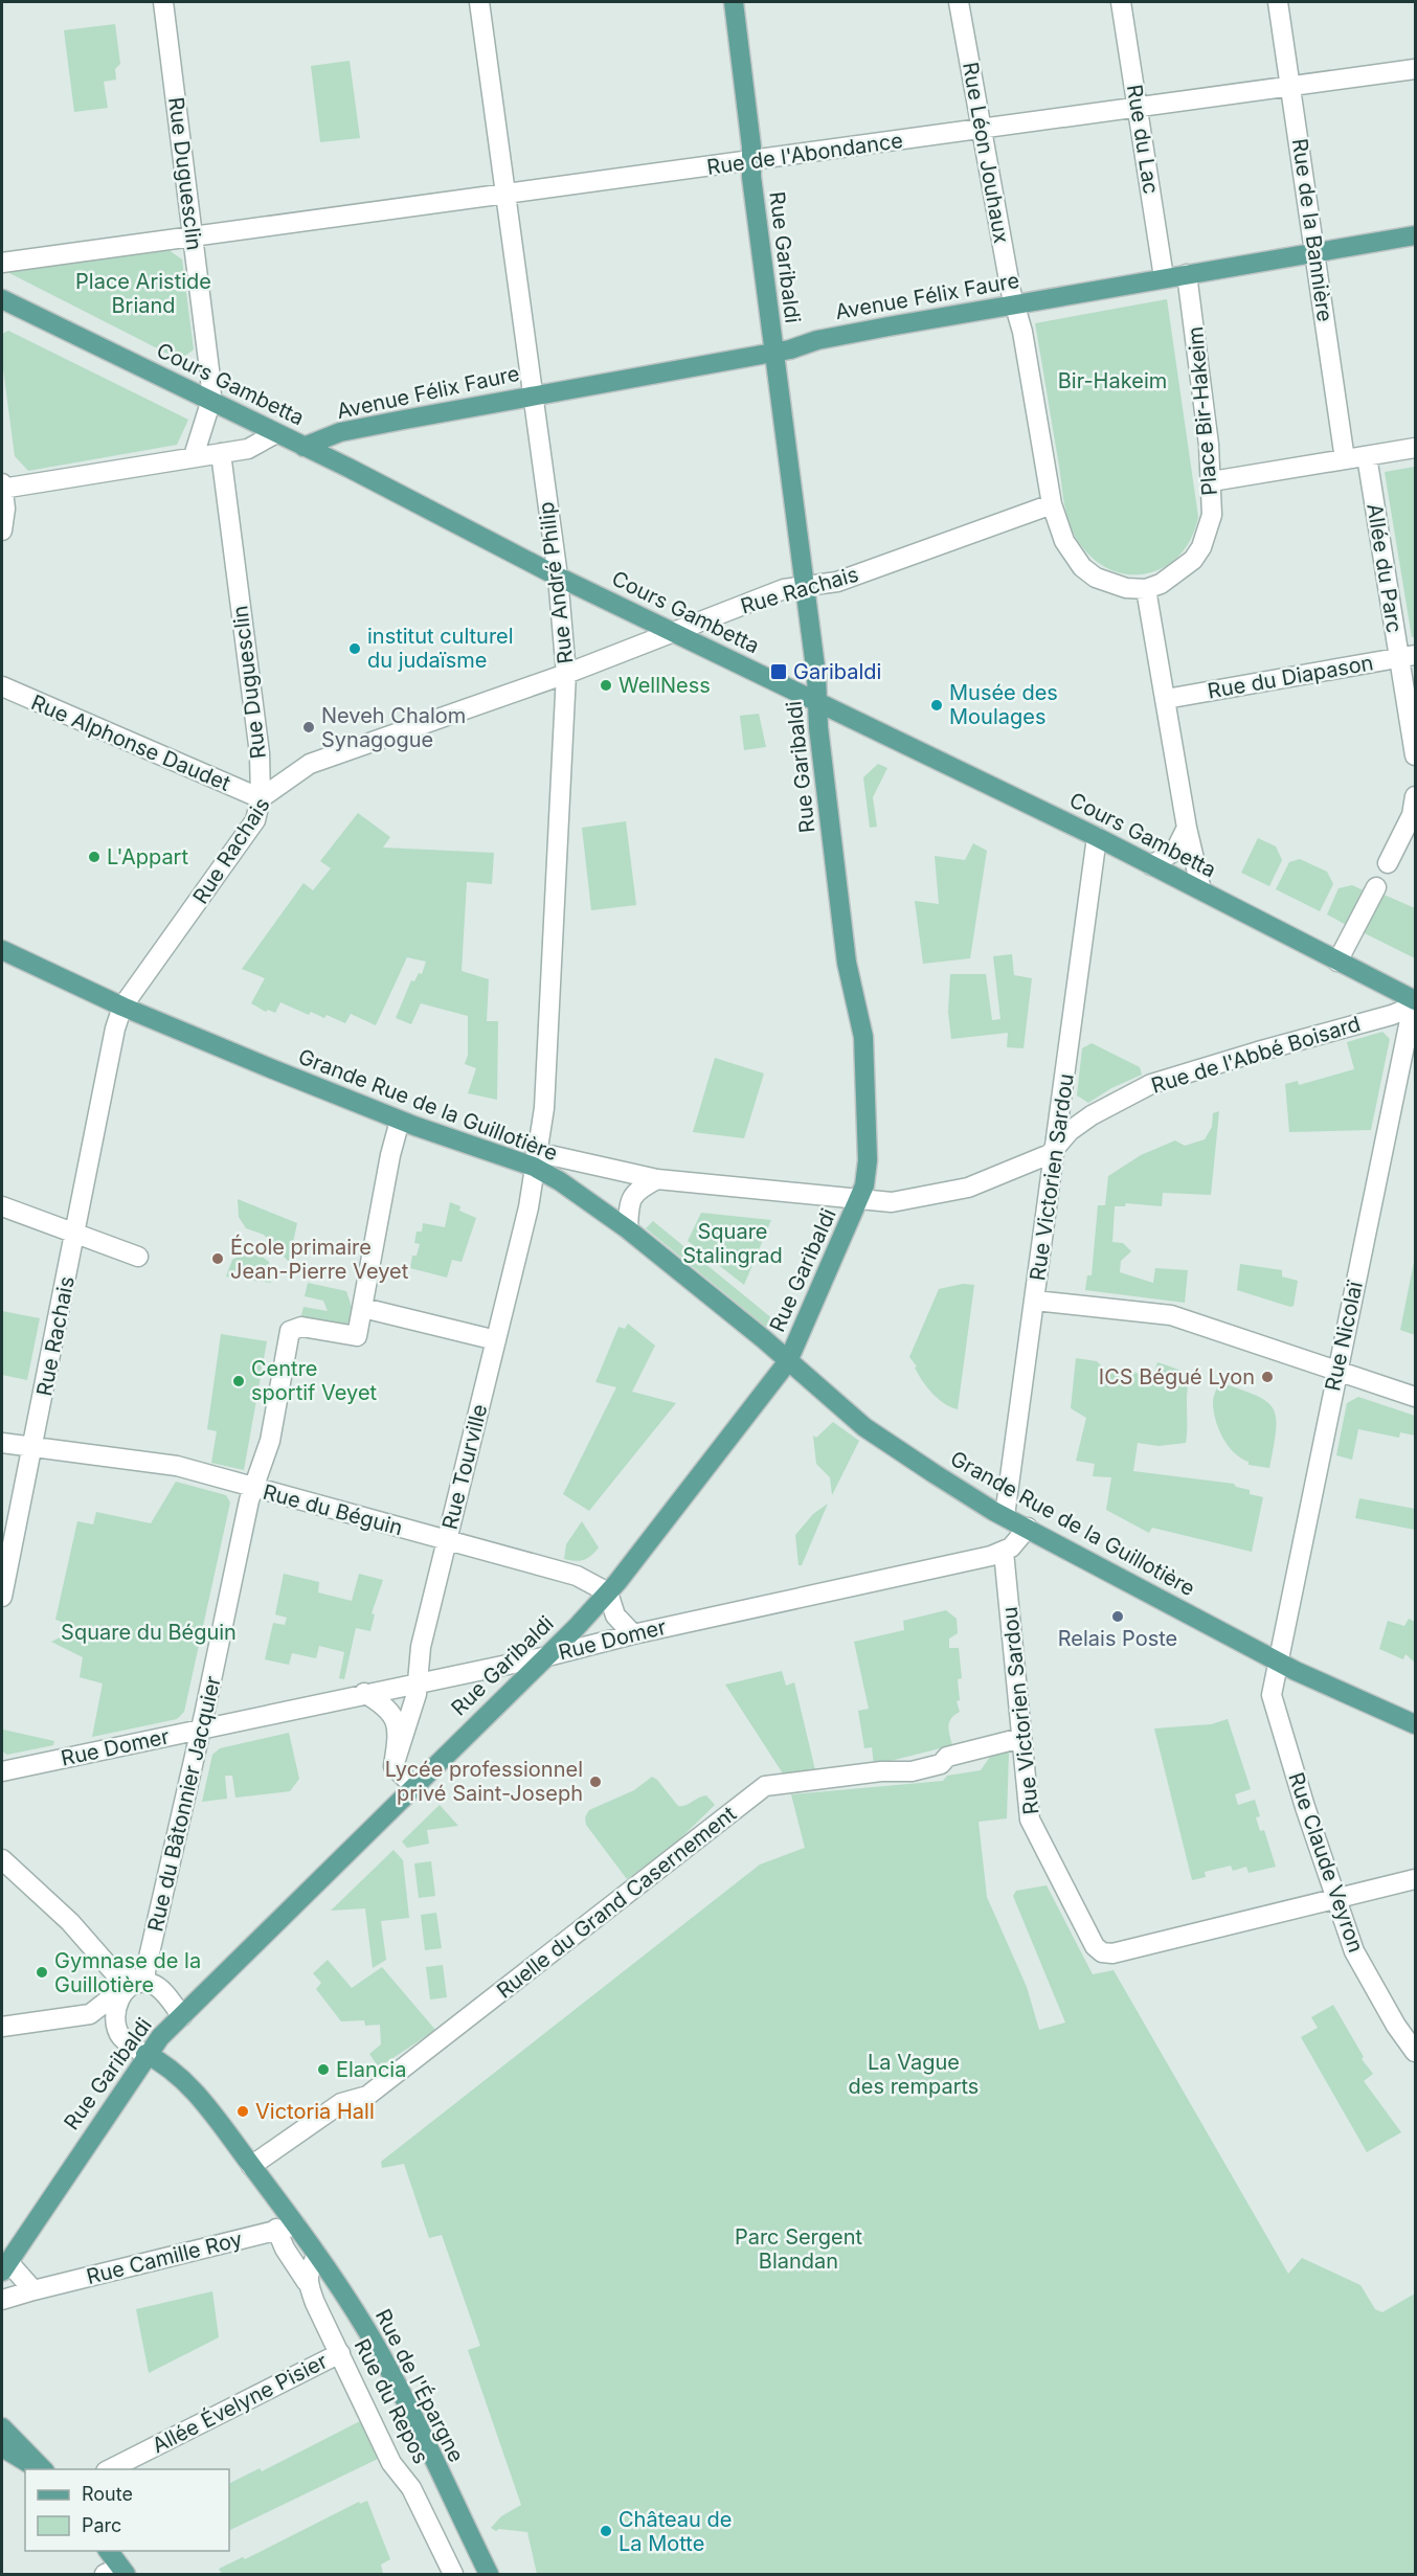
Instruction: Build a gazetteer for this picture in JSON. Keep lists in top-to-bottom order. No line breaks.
{"streets":{"main road":["Rue Garibaldi","Avenue Félix Faure","Cours Gambetta","Grande Rue de la Guillotière","Rue de l'Épargne"],"street":["Rue du Lac","Rue Léon Jouhaux","Rue de l'Abondance","Rue Duguesclin","Rue de la Bannière","Place Bir-Hakeim","Allée du Parc","Rue André Philip","Rue Rachais","Rue du Diapason","Rue Alphonse Daudet","Rue de l'Abbé Boisard","Rue Victorien Sardou","Rue Nicolaï","Rue Tourville","Rue du Béguin","Rue Domer","Rue du Bâtonnier Jacquier","Rue Claude Veyron","Ruelle du Grand Casernement","Rue Camille Roy","Rue du Repos","Allée Évelyne Pisier"]},"crossings":[["Rue du Lac","Rue de l'Abondance"],["Rue du Lac","Avenue Félix Faure"],["Rue Léon Jouhaux","Rue de l'Abondance"],["Rue Léon Jouhaux","Avenue Félix Faure"],["Rue de l'Abondance","Rue Duguesclin"],["Rue de l'Abondance","Rue de la Bannière"],["Rue de l'Abondance","Rue Garibaldi"],["Rue de l'Abondance","Rue André Philip"],["Rue Duguesclin","Cours Gambetta"],["Rue Duguesclin","Rue Rachais"],["Rue Duguesclin","Rue Alphonse Daudet"],["Rue de la Bannière","Avenue Félix Faure"],["Rue Garibaldi","Avenue Félix Faure"],["Rue Garibaldi","Cours Gambetta"],["Rue Garibaldi","Rue Rachais"],["Rue Garibaldi","Rue de l'Abbé Boisard"],["Rue Garibaldi","Grande Rue de la Guillotière"],["Rue Garibaldi","Rue du Béguin"],["Rue Garibaldi","Rue Domer"],["Rue Garibaldi","Rue du Bâtonnier Jacquier"],["Avenue Félix Faure","Cours Gambetta"],["Avenue Félix Faure","Place Bir-Hakeim"],["Avenue Félix Faure","Rue André Philip"],["Cours Gambetta","Rue André Philip"],["Cours Gambetta","Rue Rachais"],["Cours Gambetta","Rue Victorien Sardou"],["Allée du Parc","Rue du Diapason"],["Rue André Philip","Rue Rachais"],["Rue André Philip","Grande Rue de la Guillotière"],["Rue André Philip","Rue Tourville"],["Rue Rachais","Rue Alphonse Daudet"],["Rue Rachais","Grande Rue de la Guillotière"],["Rue Rachais","Rue du Béguin"],["Rue de l'Abbé Boisard","Grande Rue de la Guillotière"],["Rue de l'Abbé Boisard","Rue Victorien Sardou"],["Grande Rue de la Guillotière","Rue Victorien Sardou"],["Grande Rue de la Guillotière","Rue Nicolaï"],["Grande Rue de la Guillotière","Rue Tourville"],["Grande Rue de la Guillotière","Rue Claude Veyron"],["Rue Victorien Sardou","Rue Domer"],["Rue Victorien Sardou","Rue Claude Veyron"],["Rue Victorien Sardou","Ruelle du Grand Casernement"],["Rue Nicolaï","Rue Claude Veyron"],["Rue Tourville","Rue du Béguin"],["Rue Tourville","Rue Domer"],["Rue du Béguin","Rue du Bâtonnier Jacquier"],["Rue Domer","Rue du Bâtonnier Jacquier"],["Rue Camille Roy","Rue de l'Épargne"],["Rue Camille Roy","Rue du Repos"],["Rue du Repos","Allée Évelyne Pisier"]],"parks":["Place Aristide Briand","Bir-Hakeim","Square Stalingrad","Square du Béguin","La Vague des remparts","Parc Sergent Blandan"],"places":{"other":["institut culturel du judaïsme","WellNess","Musée des Moulages","Neveh Chalom Synagogue","L'Appart","École primaire Jean-Pierre Veyet","ICS Bégué Lyon","Centre sportif Veyet","Relais Poste","Lycée professionnel privé Saint-Joseph","Gymnase de la Guillotière","Elancia","Victoria Hall","Château de La Motte"],"transit":["Garibaldi"]},"legend":["Route","Parc"]}
